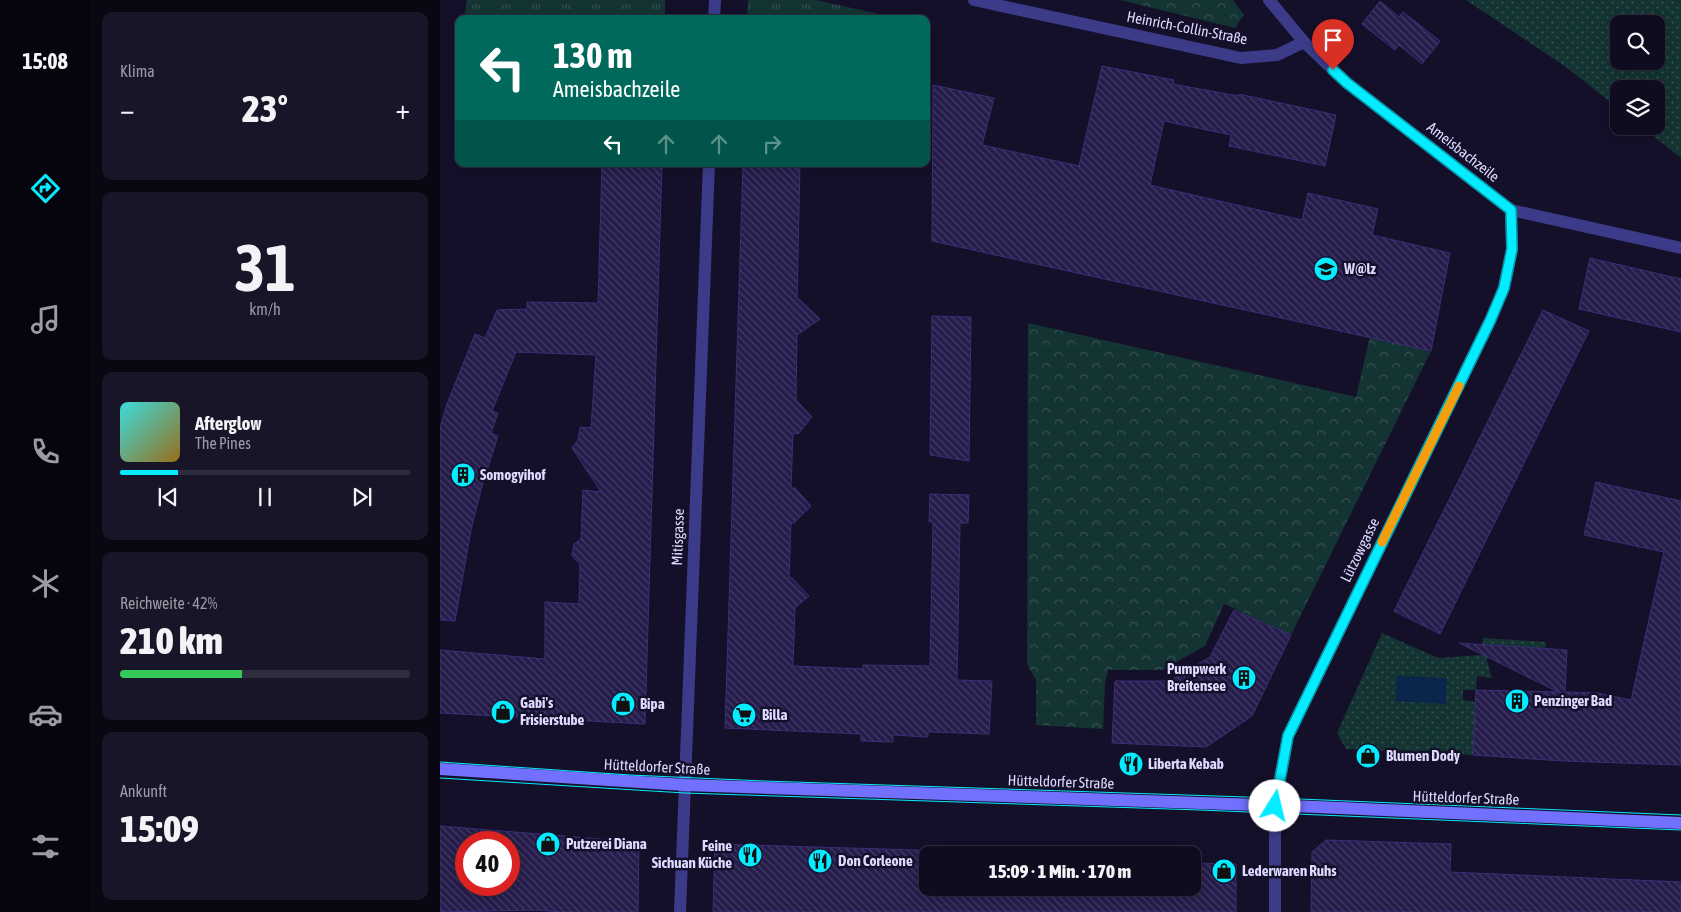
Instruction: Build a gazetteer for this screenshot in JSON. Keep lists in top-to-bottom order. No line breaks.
{"streets":{"main road":["Hütteldorfer Straße"],"street":["Heinrich-Collin-Straße","Ameisbachzeile","Mitisgasse","Lützowgasse"]},"crossings":[["Heinrich-Collin-Straße","Ameisbachzeile"],["Ameisbachzeile","Lützowgasse"],["Mitisgasse","Hütteldorfer Straße"],["Lützowgasse","Hütteldorfer Straße"]],"places":{"school or university":["W@lz"],"building":["Somogyihof","Pumpwerk Breitensee","Penzinger Bad"],"shop":["Bipa","Gabi's Frisierstube","Blumen Dody","Putzerei Diana","Lederwaren Ruhs"],"supermarket":["Billa"],"restaurant":["Liberta Kebab","Feine Sichuan Küche","Don Corleone"]},"page":{"tabs":"15:08","tile":["Klima",["31","km/h"],["Reichweite · 42%","210 km"],["Ankunft","15:09"]],"turn":["130 m","Ameisbachzeile"],"heat":["−","23°","+"],"song":["Afterglow","The Pines"],"limit":"40","trip":"15:09 · 1 Min. · 170 m"}}
